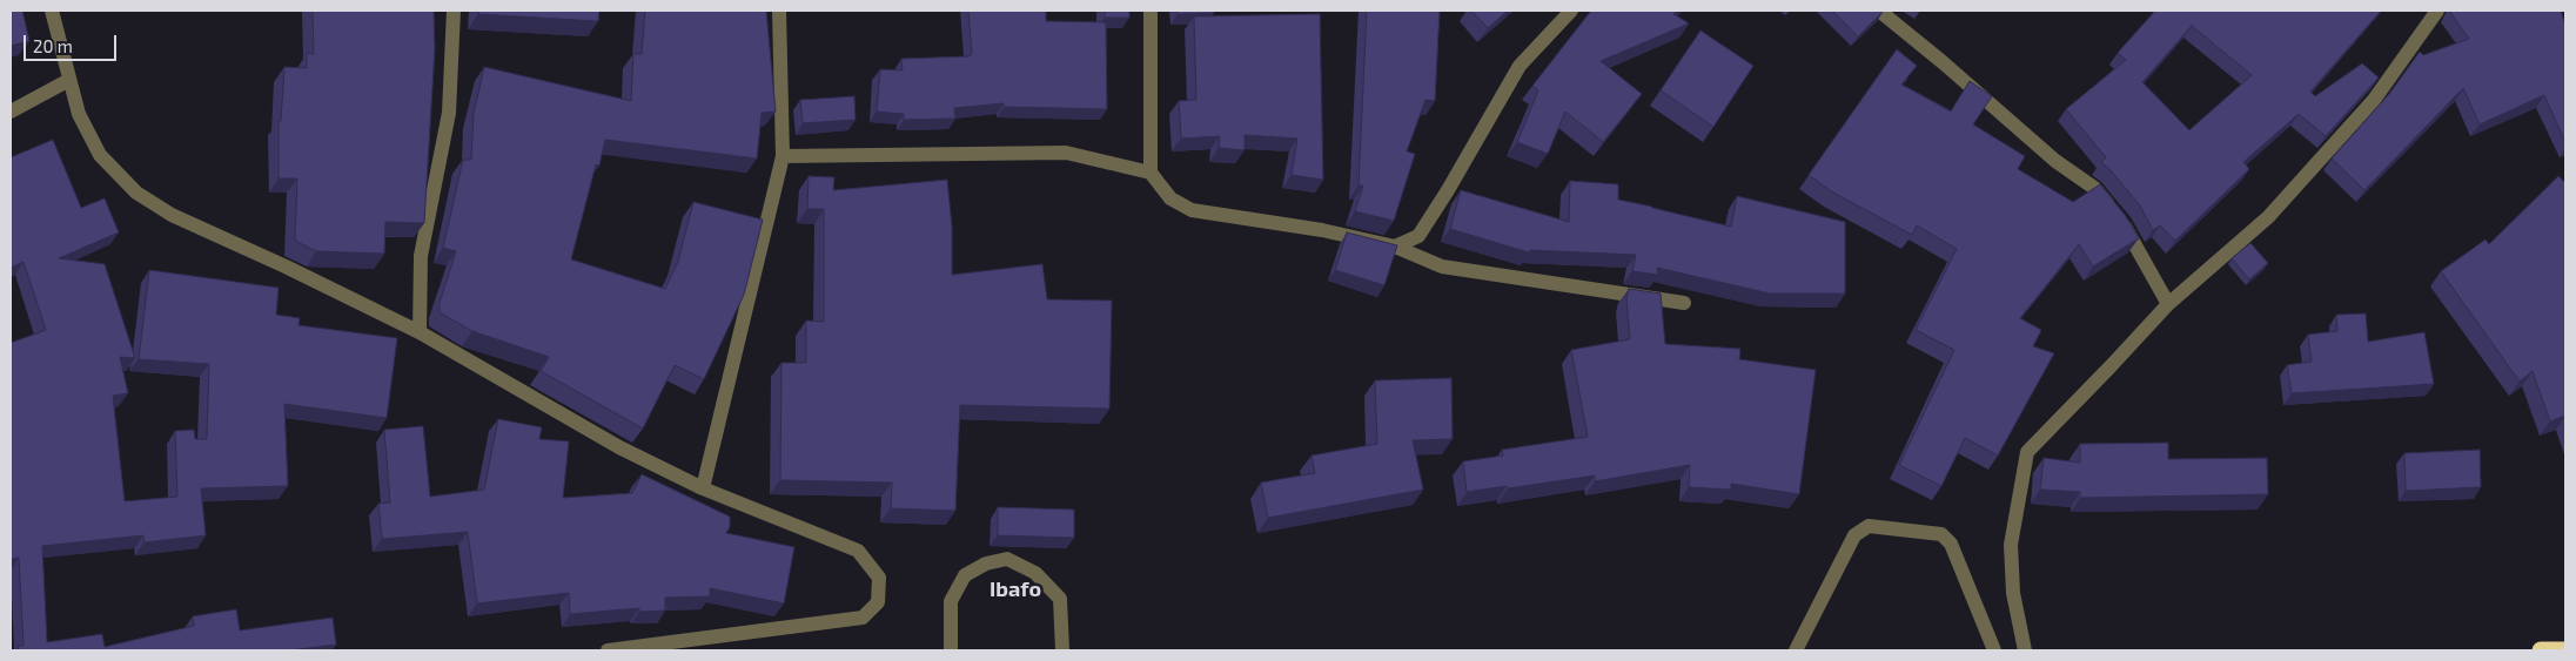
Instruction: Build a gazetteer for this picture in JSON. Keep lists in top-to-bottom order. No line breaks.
{"districts":["Ibafo"],"scale_bar":"20 m"}
